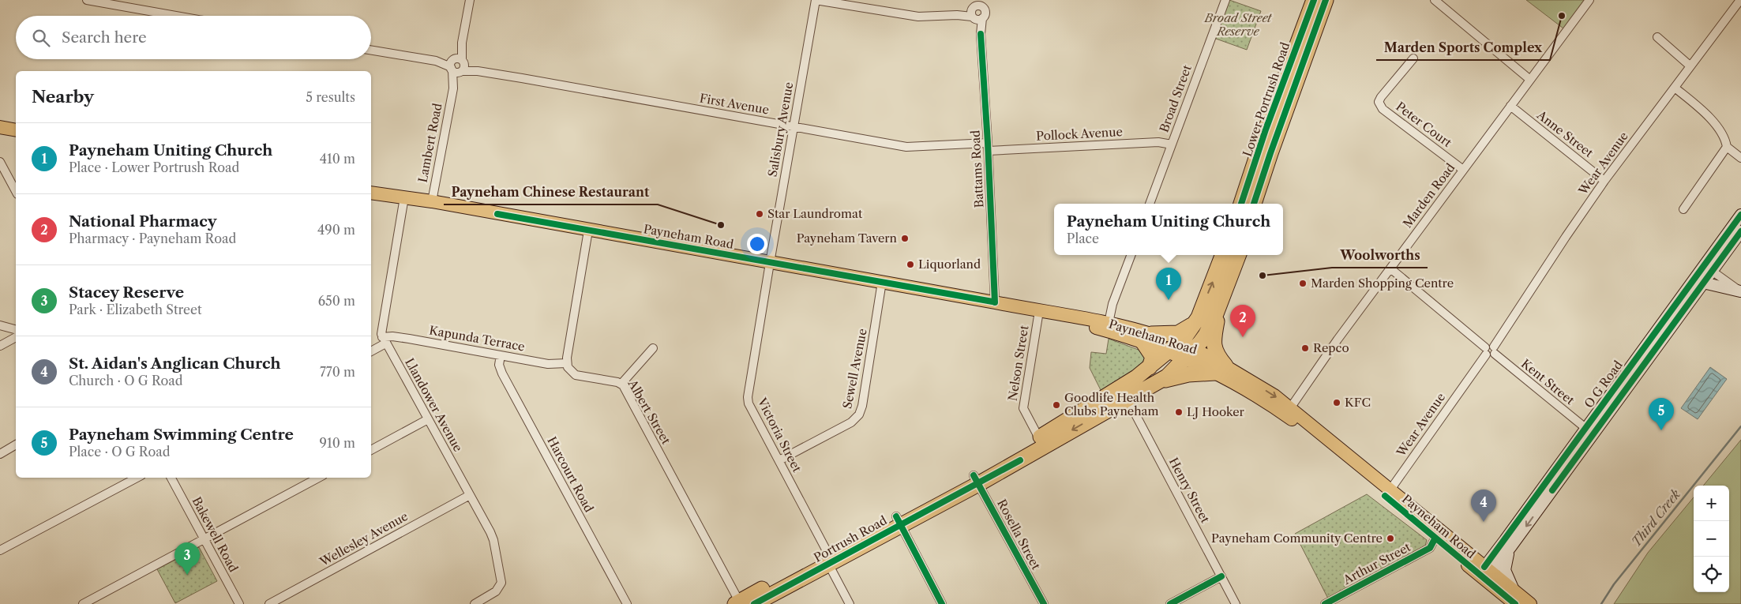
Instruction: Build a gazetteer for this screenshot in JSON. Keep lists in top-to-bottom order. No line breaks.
{"streets":{"highway":["Lower Portrush Road","Portrush Road"],"main road":["Payneham Road","O G Road"],"street":["Broad Street","First Avenue","Peter Court","Salisbury Avenue","Pollock Avenue","Anne Street","Lambert Road","Wear Avenue","Battams Road","Marden Road","Kapunda Terrace","Nelson Street","Sewell Avenue","Kent Street","Llandower Avenue","Albert Street","Victoria Street","Harcourt Road","Henry Street","Bakewell Road","Rosella Street","Wellesley Avenue","Arthur Street"]},"crossings":[["Broad Street","Pollock Avenue"],["First Avenue","Salisbury Avenue"],["First Avenue","Pollock Avenue"],["First Avenue","Lambert Road"],["First Avenue","Battams Road"],["Peter Court","Marden Road"],["Salisbury Avenue","Payneham Road"],["Salisbury Avenue","Victoria Street"],["Pollock Avenue","Battams Road"],["Anne Street","Wear Avenue"],["Anne Street","Marden Road"],["Lambert Road","Payneham Road"],["Wear Avenue","Payneham Road"],["Wear Avenue","Kent Street"],["Battams Road","Payneham Road"],["Marden Road","Payneham Road"],["Payneham Road","Nelson Street"],["Payneham Road","Sewell Avenue"],["Payneham Road","O G Road"],["Payneham Road","Victoria Street"],["Payneham Road","Portrush Road"],["Payneham Road","Arthur Street"],["Kapunda Terrace","Llandower Avenue"],["Kapunda Terrace","Albert Street"],["Kapunda Terrace","Harcourt Road"],["Nelson Street","Portrush Road"],["Sewell Avenue","Victoria Street"],["Kent Street","O G Road"],["Llandower Avenue","Wellesley Avenue"],["Albert Street","Portrush Road"],["Victoria Street","Portrush Road"],["Henry Street","Portrush Road"],["Rosella Street","Portrush Road"]],"water":["Third Creek"],"parks":["Broad Street Reserve"],"places":["Marden Sports Complex","Star Laundromat","Payneham Chinese Restaurant","Payneham Tavern","Liquorland","Woolworths","Marden Shopping Centre","Repco","KFC","Goodlife Health Clubs Payneham","LJ Hooker","Payneham Community Centre"],"page":{"search":"Search here","heading":["Nearby","5 results"],"list":[{"mark":"1","name":"Payneham Uniting Church","note":"Place · Lower Portrush Road","value":"410 m"},{"mark":"2","name":"National Pharmacy","note":"Pharmacy · Payneham Road","value":"490 m"},{"mark":"3","name":"Stacey Reserve","note":"Park · Elizabeth Street","value":"650 m"},{"mark":"4","name":"St. Aidan's Anglican Church","note":"Church · O G Road","value":"770 m"},{"mark":"5","name":"Payneham Swimming Centre","note":"Place · O G Road","value":"910 m"}],"popup":["Payneham Uniting Church","Place"],"pins":["1","2","5","4","3"],"map_buttons":["+","−"]}}
